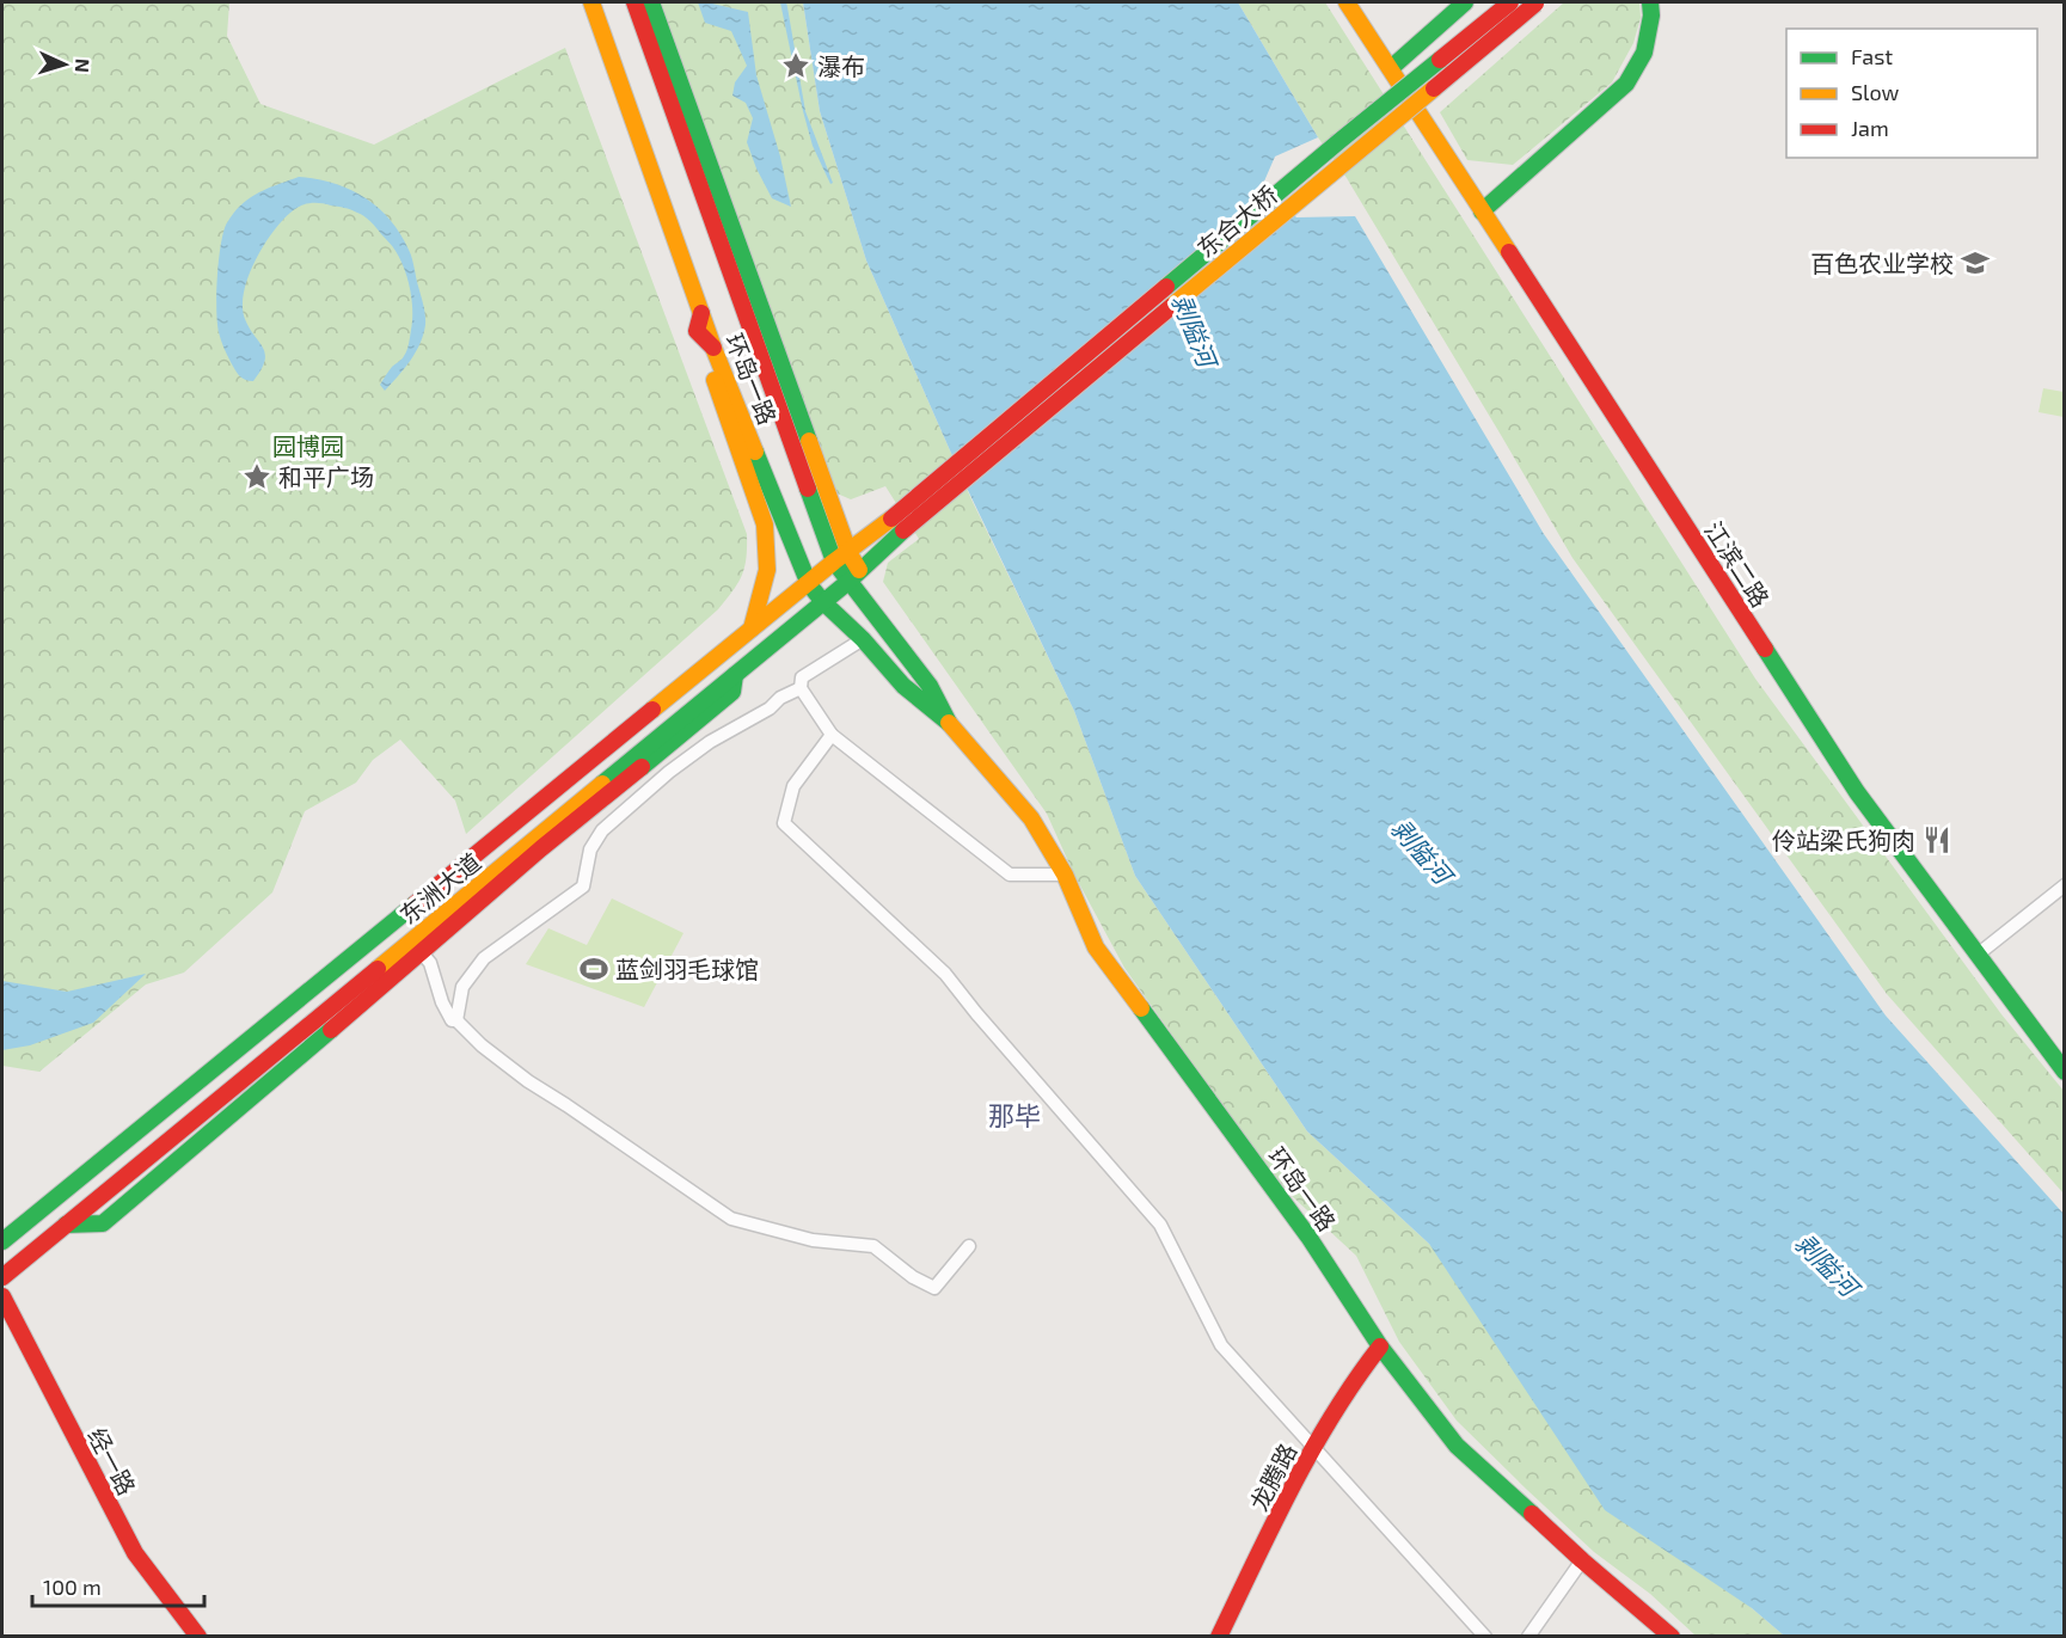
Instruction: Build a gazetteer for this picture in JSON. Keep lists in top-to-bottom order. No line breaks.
{"streets":{"main road":["东合大桥","环岛一路","江滨二路","东洲大道","经一路","龙腾路"]},"crossings":[["东合大桥","东洲大道"],["环岛一路","东洲大道"],["环岛一路","龙腾路"]],"districts":["那毕"],"water":["剥隘河"],"parks":["园博园"],"places":{"place":["瀑布","和平广场"],"school or university":["百色农业学校"],"restaurant":["伶站梁氏狗肉"],"sports":["蓝剑羽毛球馆"]},"legend":["Fast","Slow","Jam"],"scale_bar":"100 m","north":"right"}
